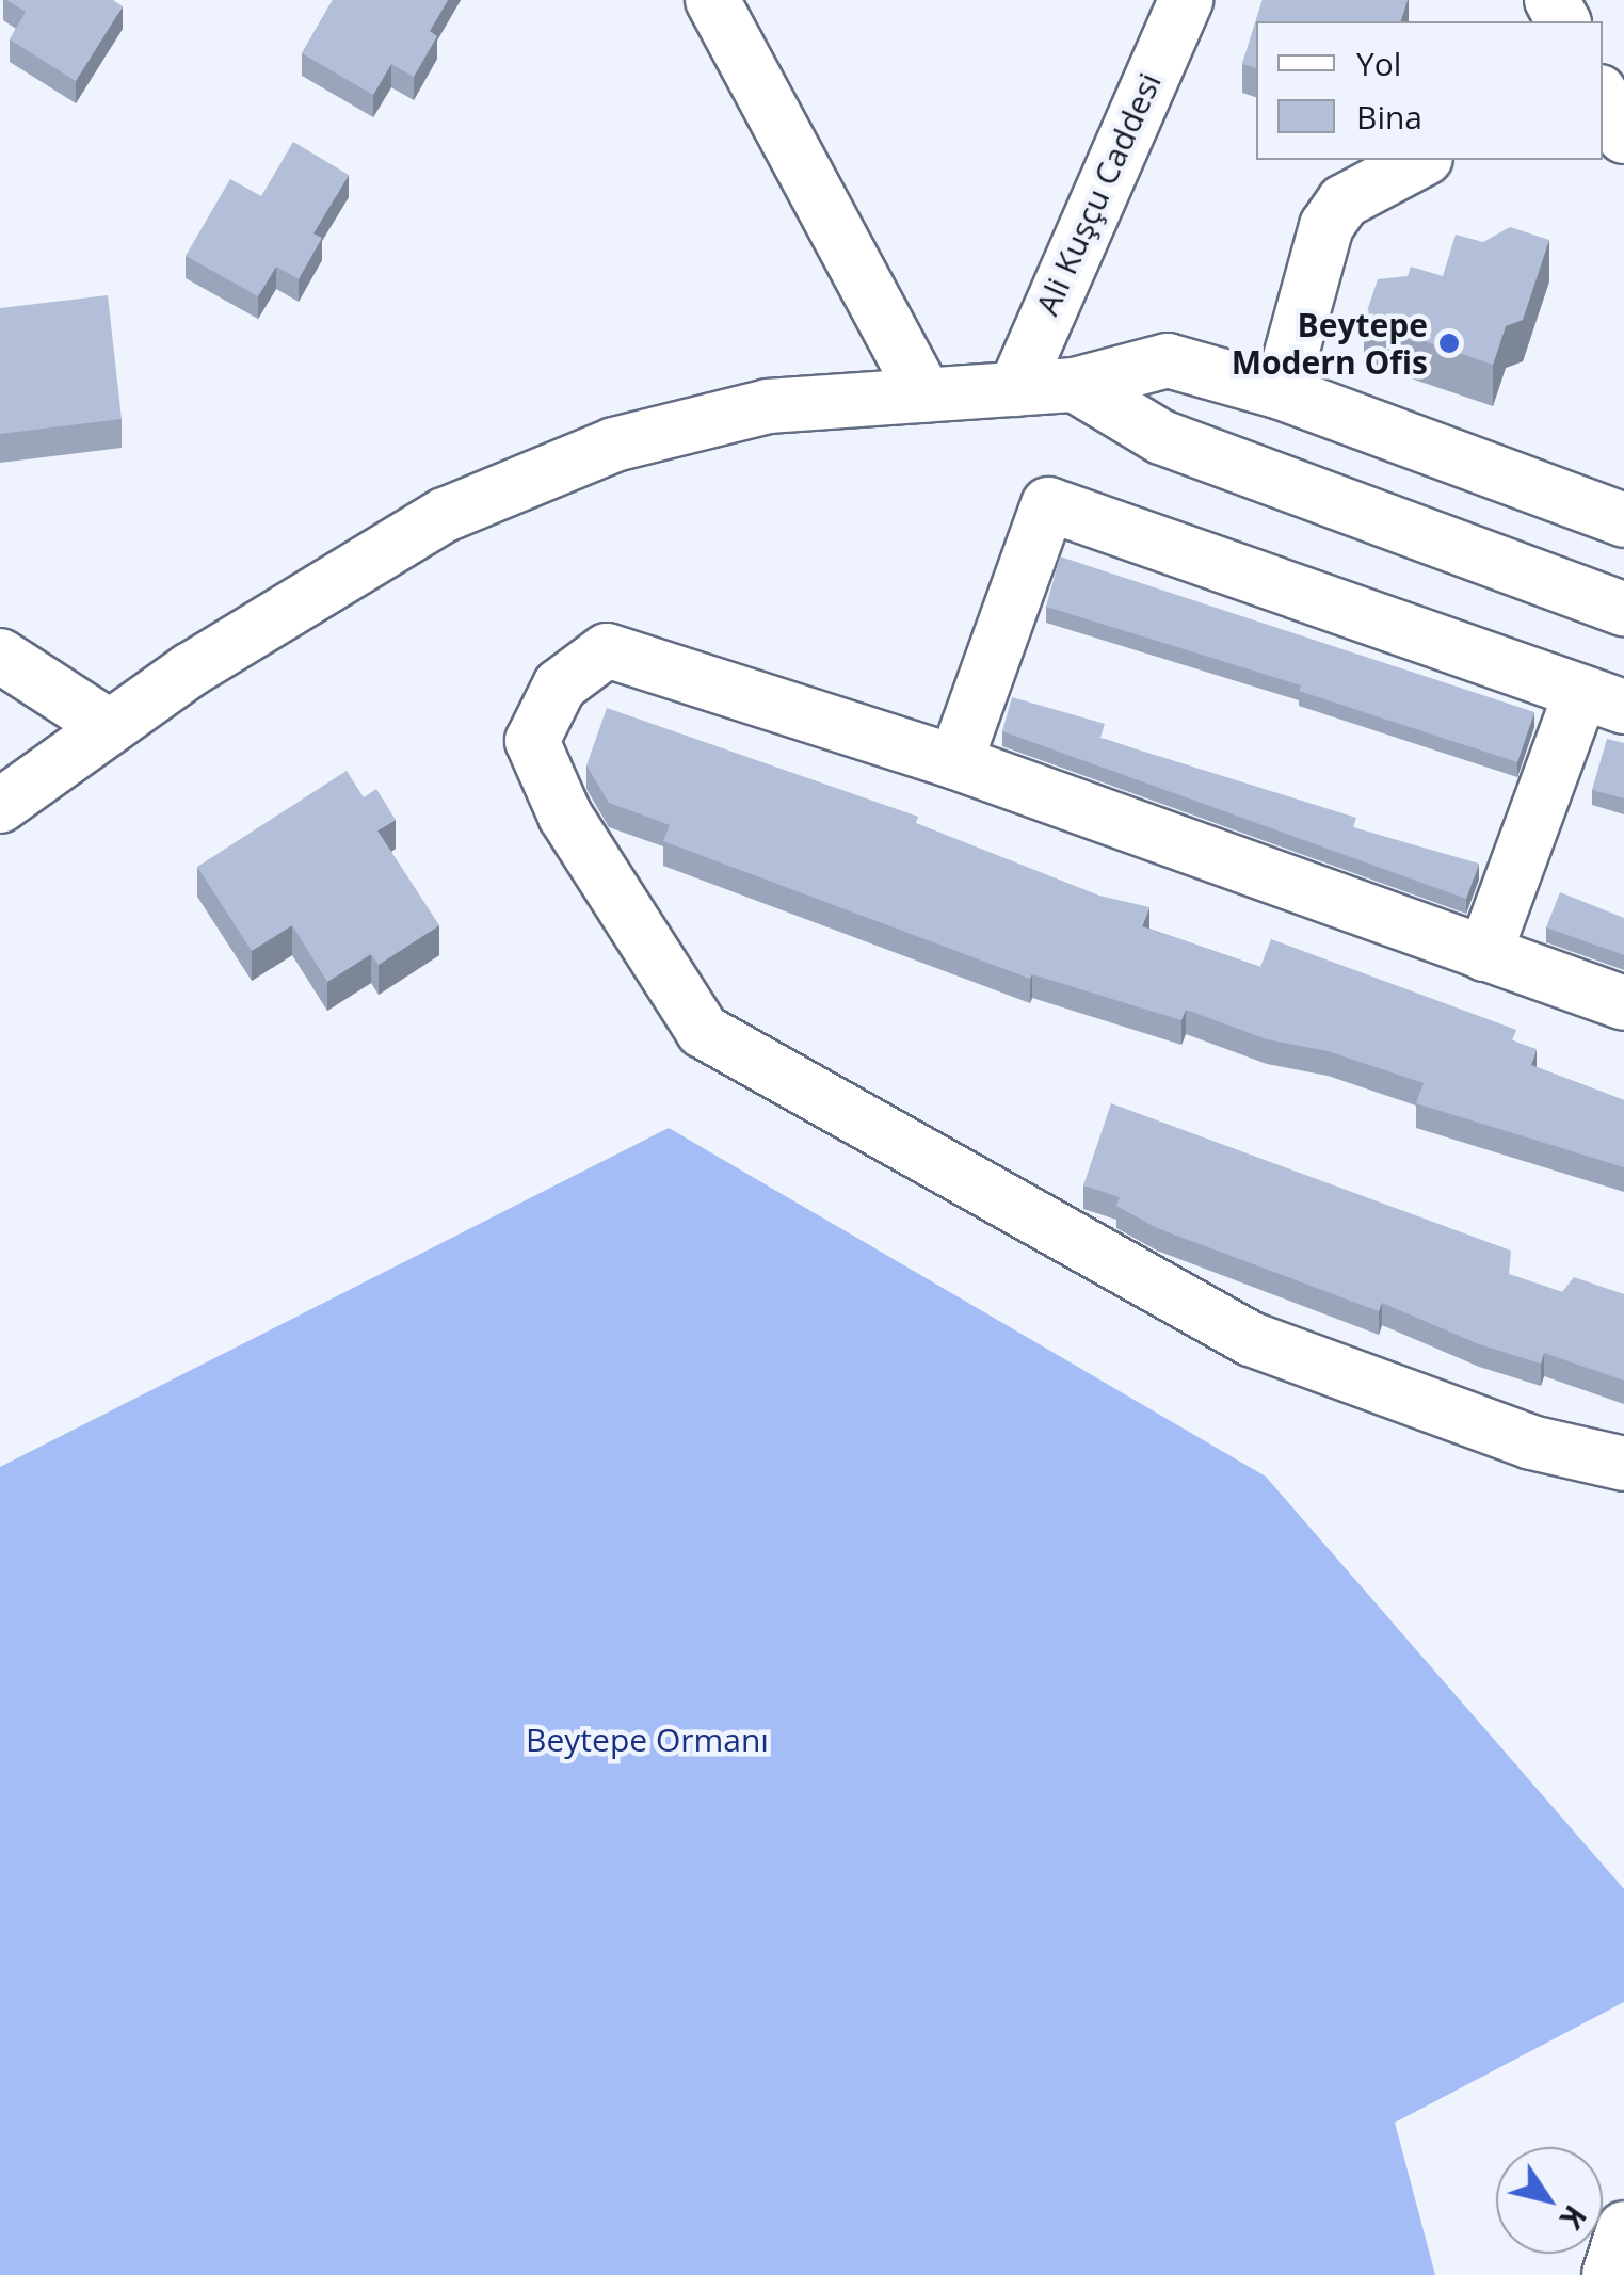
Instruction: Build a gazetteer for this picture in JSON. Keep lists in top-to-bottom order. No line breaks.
{"streets":{"street":["Ali Kuşçu Caddesi"]},"parks":["Beytepe Ormanı"],"places":["Beytepe Modern Ofis"],"legend":["Yol","Bina"],"north":"bottom right"}
